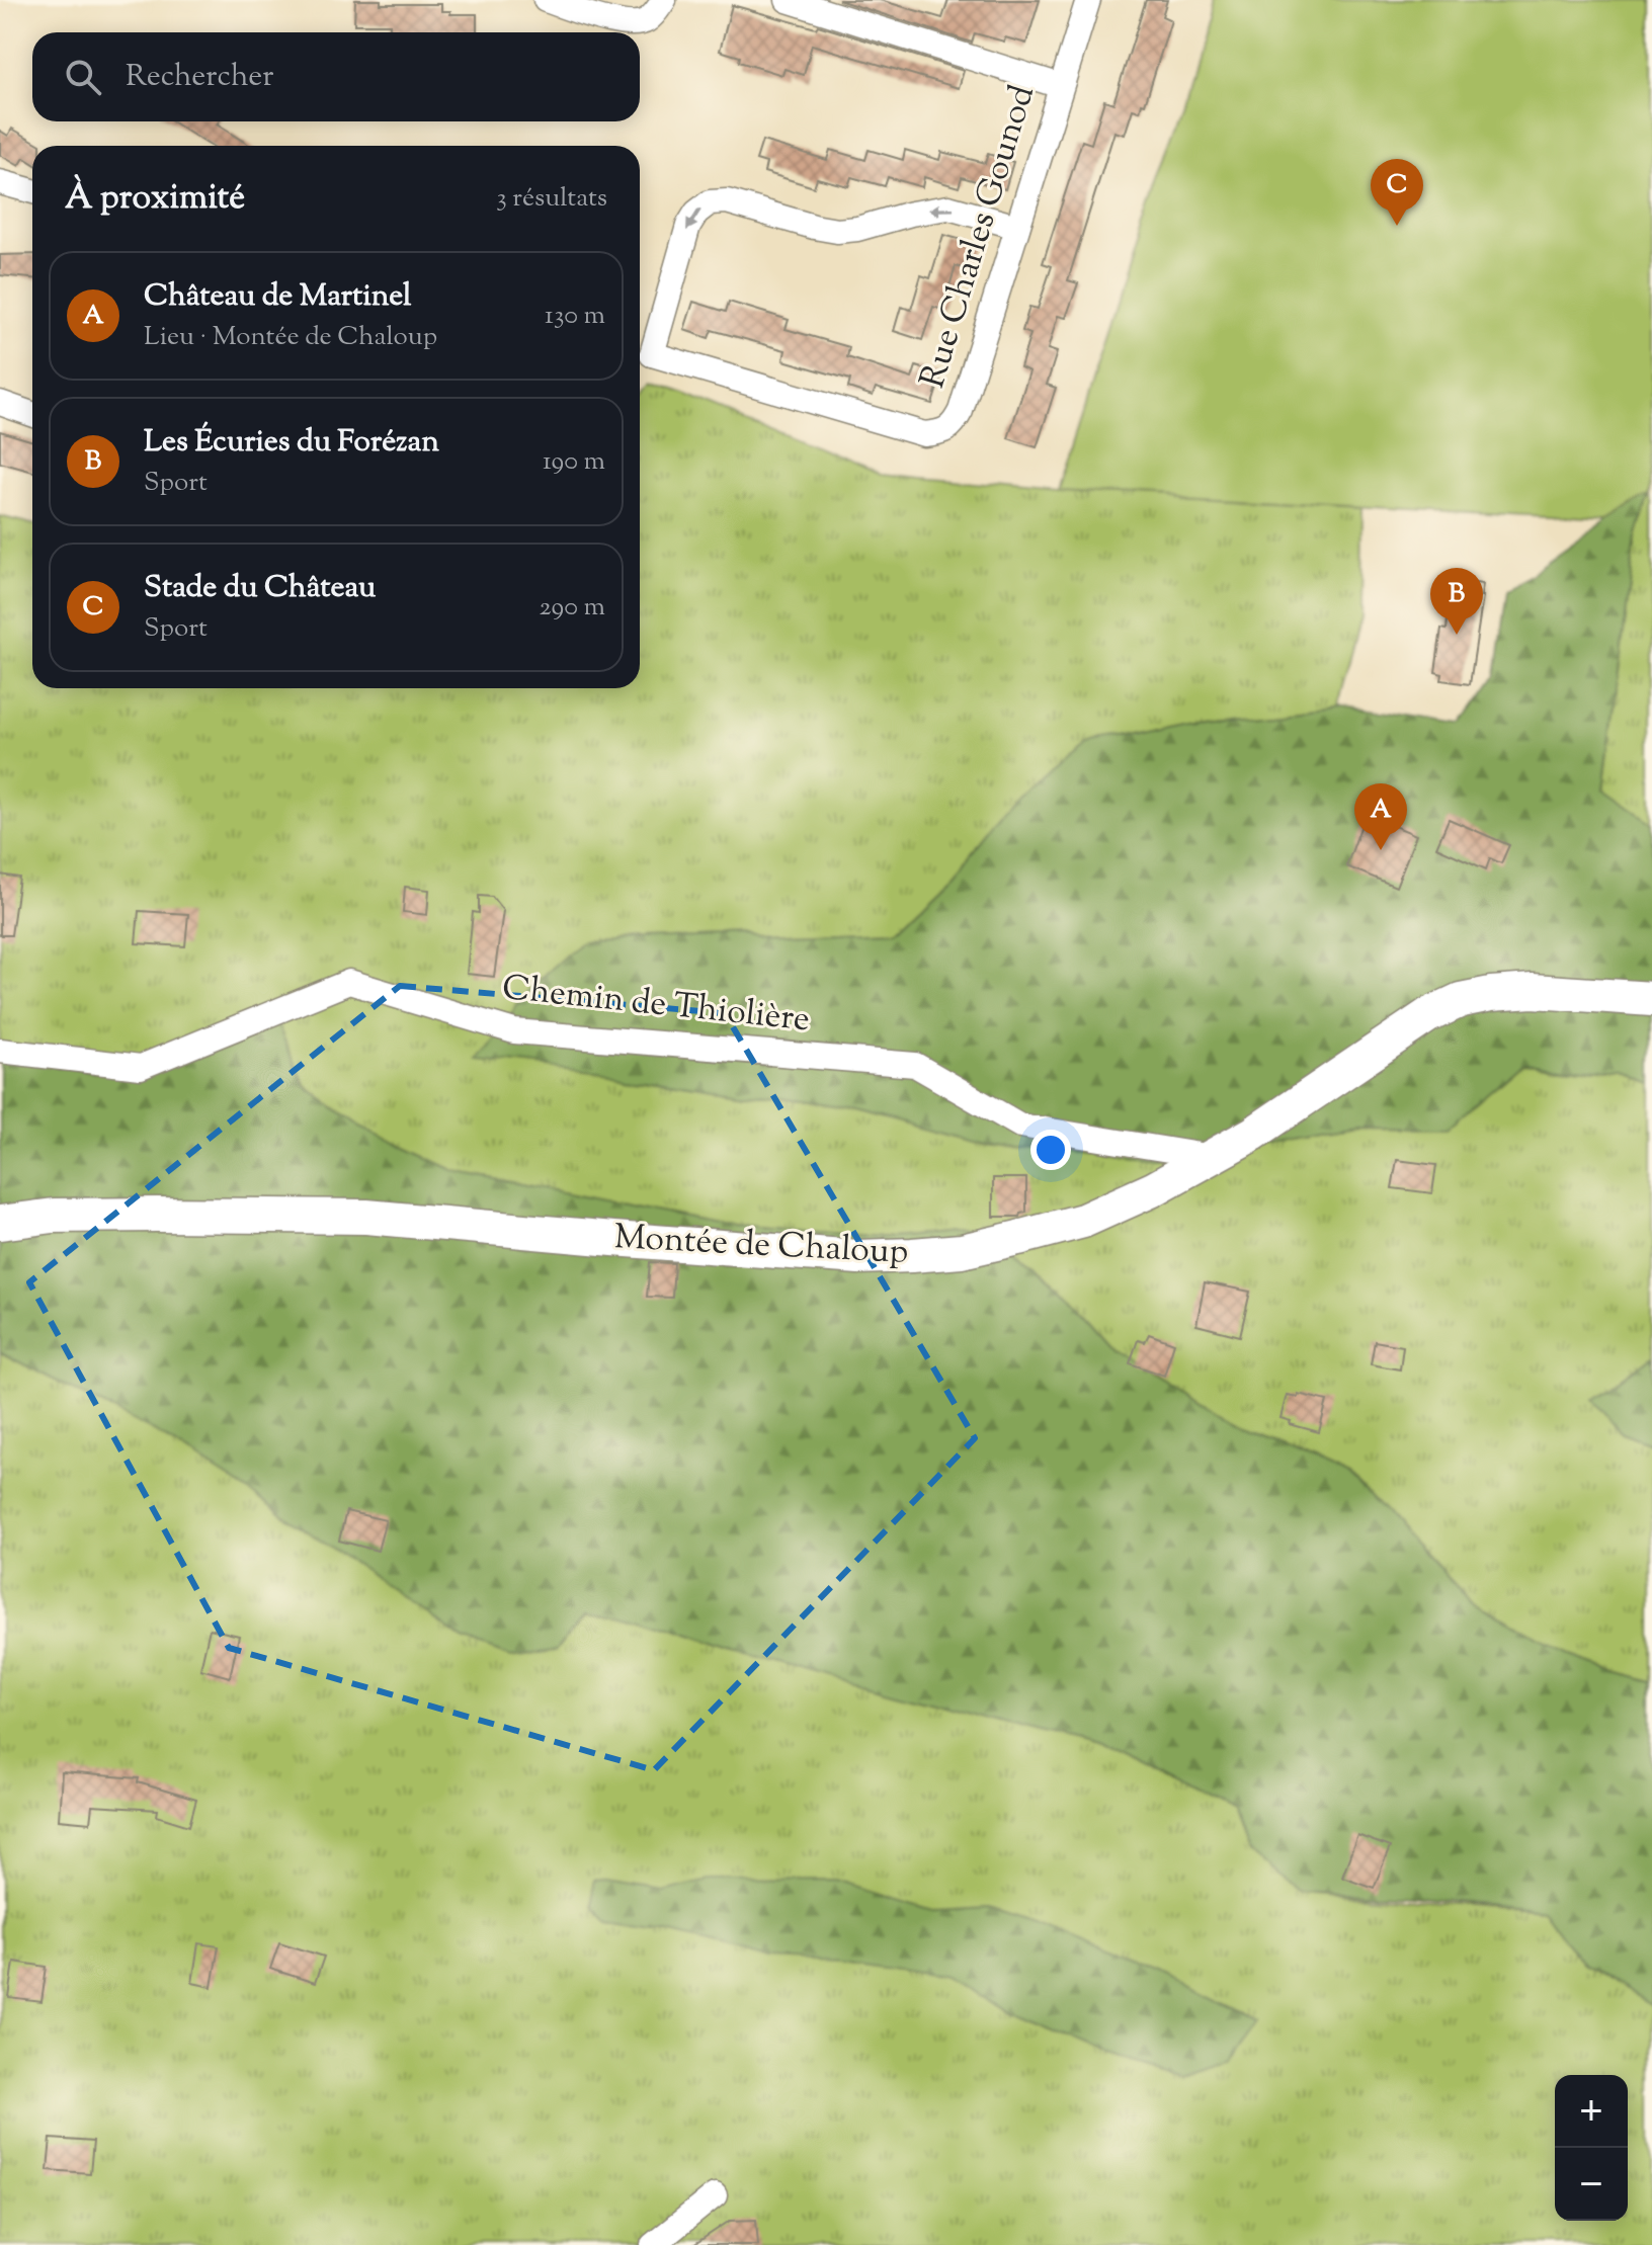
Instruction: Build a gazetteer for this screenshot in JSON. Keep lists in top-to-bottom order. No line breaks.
{"streets":{"main road":["Montée de Chaloup"],"street":["Rue Charles Gounod","Chemin de Thiolière"]},"crossings":[["Chemin de Thiolière","Montée de Chaloup"]],"page":{"search":"Rechercher","heading":["À proximité","3 résultats"],"pins":["C","B","A"],"list":[{"mark":"A","name":"Château de Martinel","note":"Lieu · Montée de Chaloup","value":"130 m"},{"mark":"B","name":"Les Écuries du Forézan","note":"Sport","value":"190 m"},{"mark":"C","name":"Stade du Château","note":"Sport","value":"290 m"}],"map_buttons":["+","−"]}}
